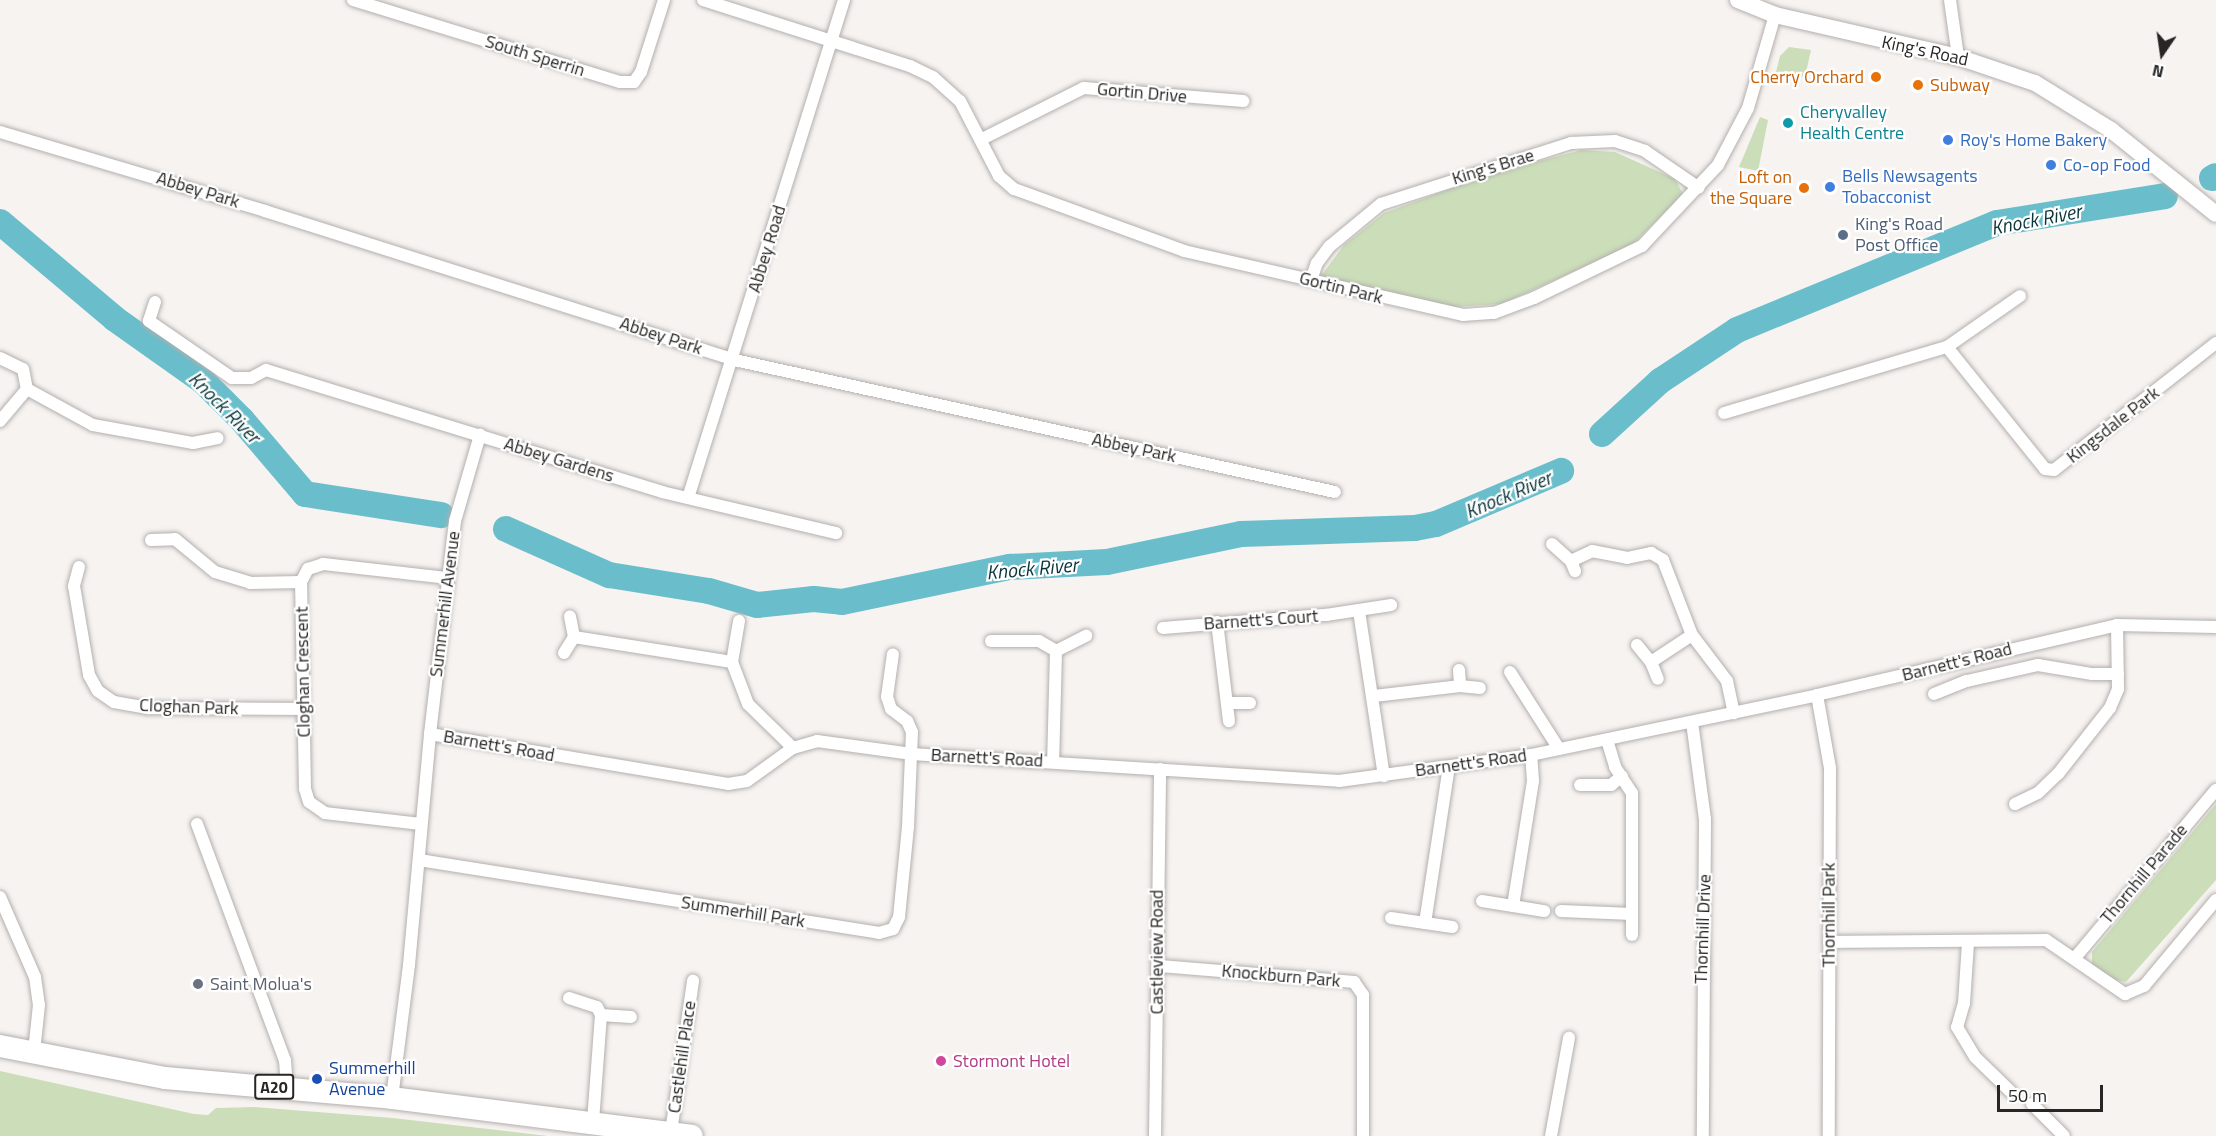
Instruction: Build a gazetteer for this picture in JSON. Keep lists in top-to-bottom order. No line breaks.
{"streets":{"highway":["A20"],"street":["King's Road","South Sperrin","Gortin Drive","King's Brae","Abbey Park","Abbey Road","Gortin Park","Kingsdale Park","Abbey Gardens","Summerhill Avenue","Barnett's Court","Barnett's Road","Cloghan Crescent","Cloghan Park","Thornhill Parade","Summerhill Park","Thornhill Park","Thornhill Drive","Castleview Road","Knockburn Park","Castlehill Place"]},"crossings":[["King's Road","Gortin Park"],["Gortin Drive","Gortin Park"],["King's Brae","Gortin Park"],["Abbey Park","Abbey Road"],["Abbey Road","Gortin Park"],["Abbey Road","Abbey Gardens"],["Abbey Gardens","Summerhill Avenue"],["Summerhill Avenue","Barnett's Road"],["Summerhill Avenue","Cloghan Crescent"],["Summerhill Avenue","Summerhill Park"],["Summerhill Avenue","A20"],["Barnett's Road","Summerhill Park"],["Barnett's Road","Thornhill Park"],["Barnett's Road","Thornhill Drive"],["Barnett's Road","Castleview Road"],["Cloghan Crescent","Cloghan Park"],["Castleview Road","Knockburn Park"],["Castlehill Place","A20"]],"water":["Knock River"],"places":["Cherry Orchard","Subway","Cheryvalley Health Centre","Roy's Home Bakery","Co-op Food","Bells Newsagents Tobacconist","Loft on the Square","King's Road Post Office","Saint Molua's","Stormont Hotel","Summerhill Avenue"],"scale_bar":"50 m","north":"bottom"}
